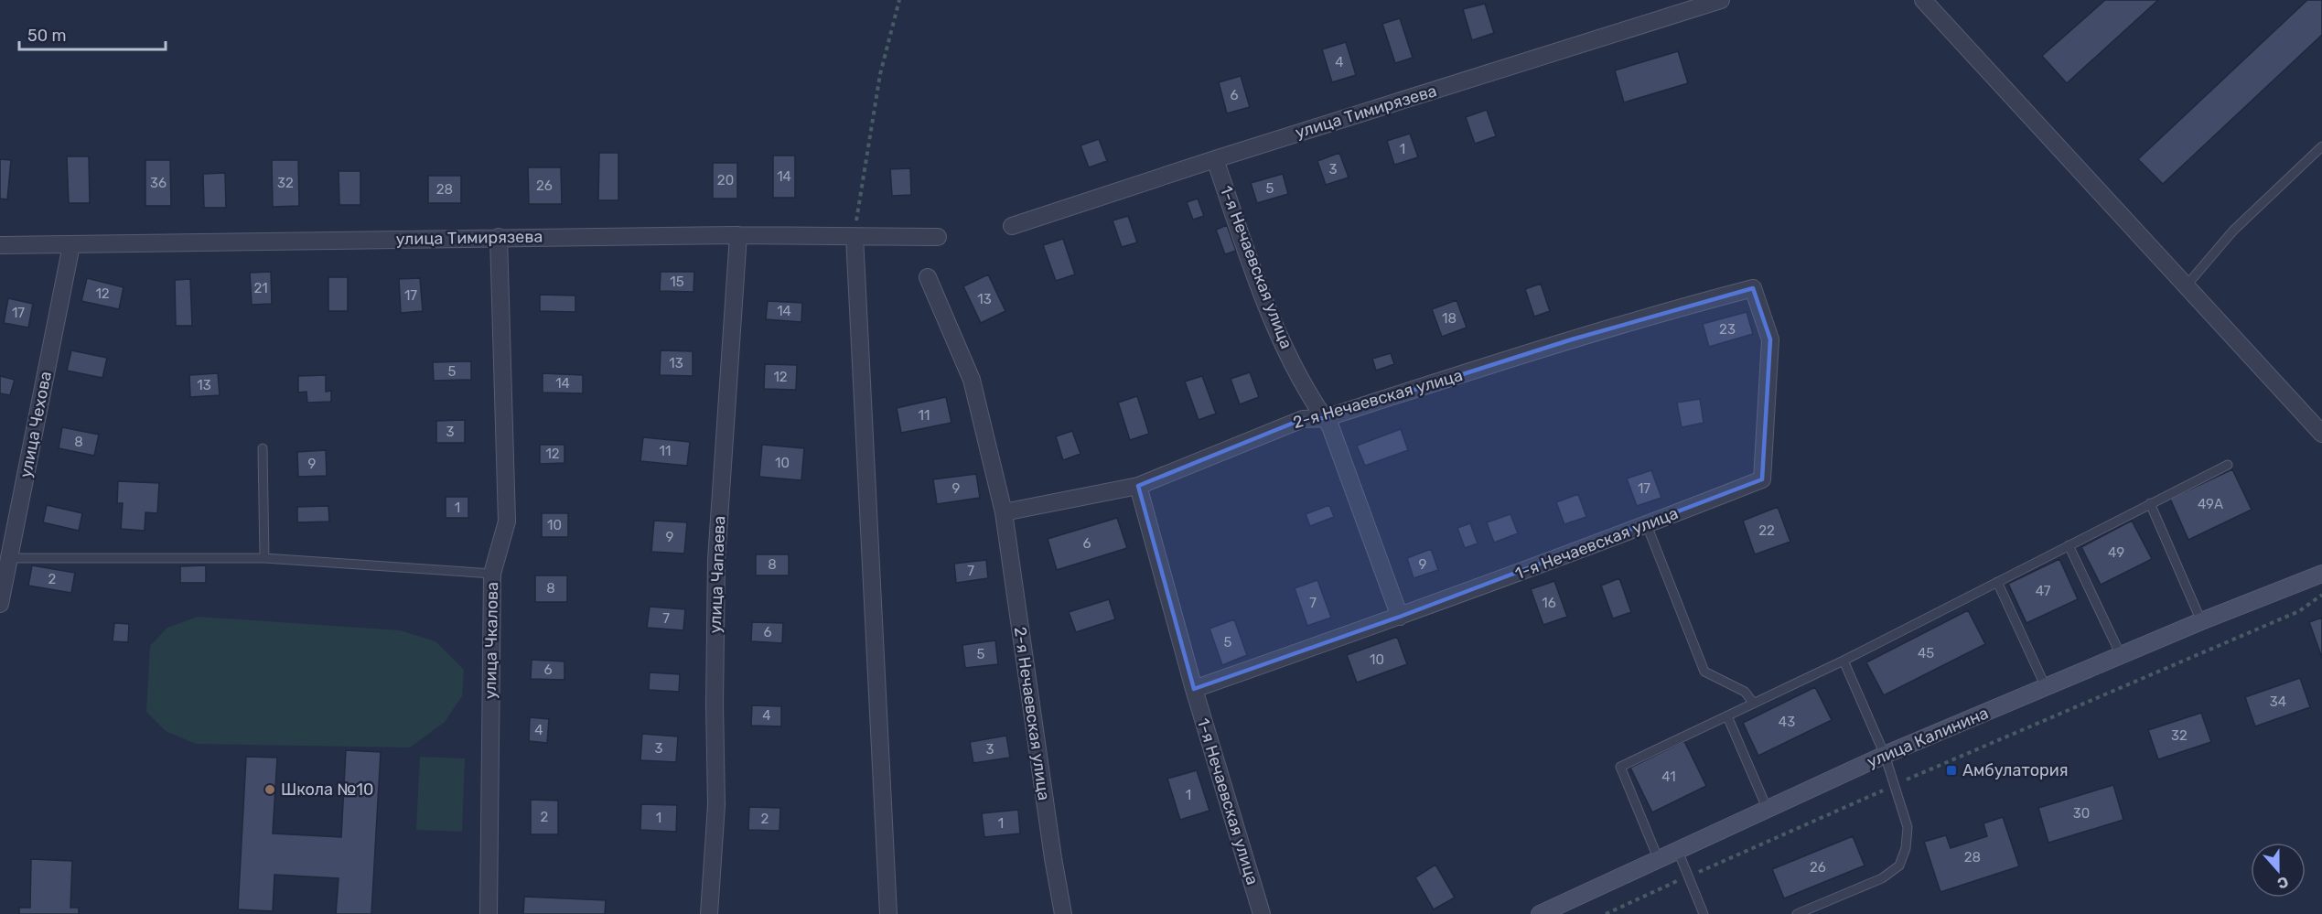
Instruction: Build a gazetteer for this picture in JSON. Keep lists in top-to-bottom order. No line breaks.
{"streets":{"main road":["улица Калинина"],"street":["улица Тимирязева","1-я Нечаевская улица","2-я Нечаевская улица","улица Чехова","улица Чапаева","улица Чкалова"]},"crossings":[["улица Тимирязева","1-я Нечаевская улица"],["улица Тимирязева","улица Чехова"],["улица Тимирязева","улица Чапаева"],["улица Тимирязева","улица Чкалова"],["1-я Нечаевская улица","2-я Нечаевская улица"]],"places":{"transit":["Амбулатория"],"other":["Школа №10"]},"house_numbers":["4","6","1","3","14","20","36","32","26","5","28","15","21","12","17","13","14","17","18","23","13","5","12","14","13","11","3","8","11","12","10","9","9","17","49А","1","10","22","9","6","49","8","9","7","2","8","47","7","16","7","6","5","45","5","10","6","34","4","43","4","32","3","3","41","1","30","2","1","2","1","28","26"],"scale_bar":"50 m","north":"bottom"}
